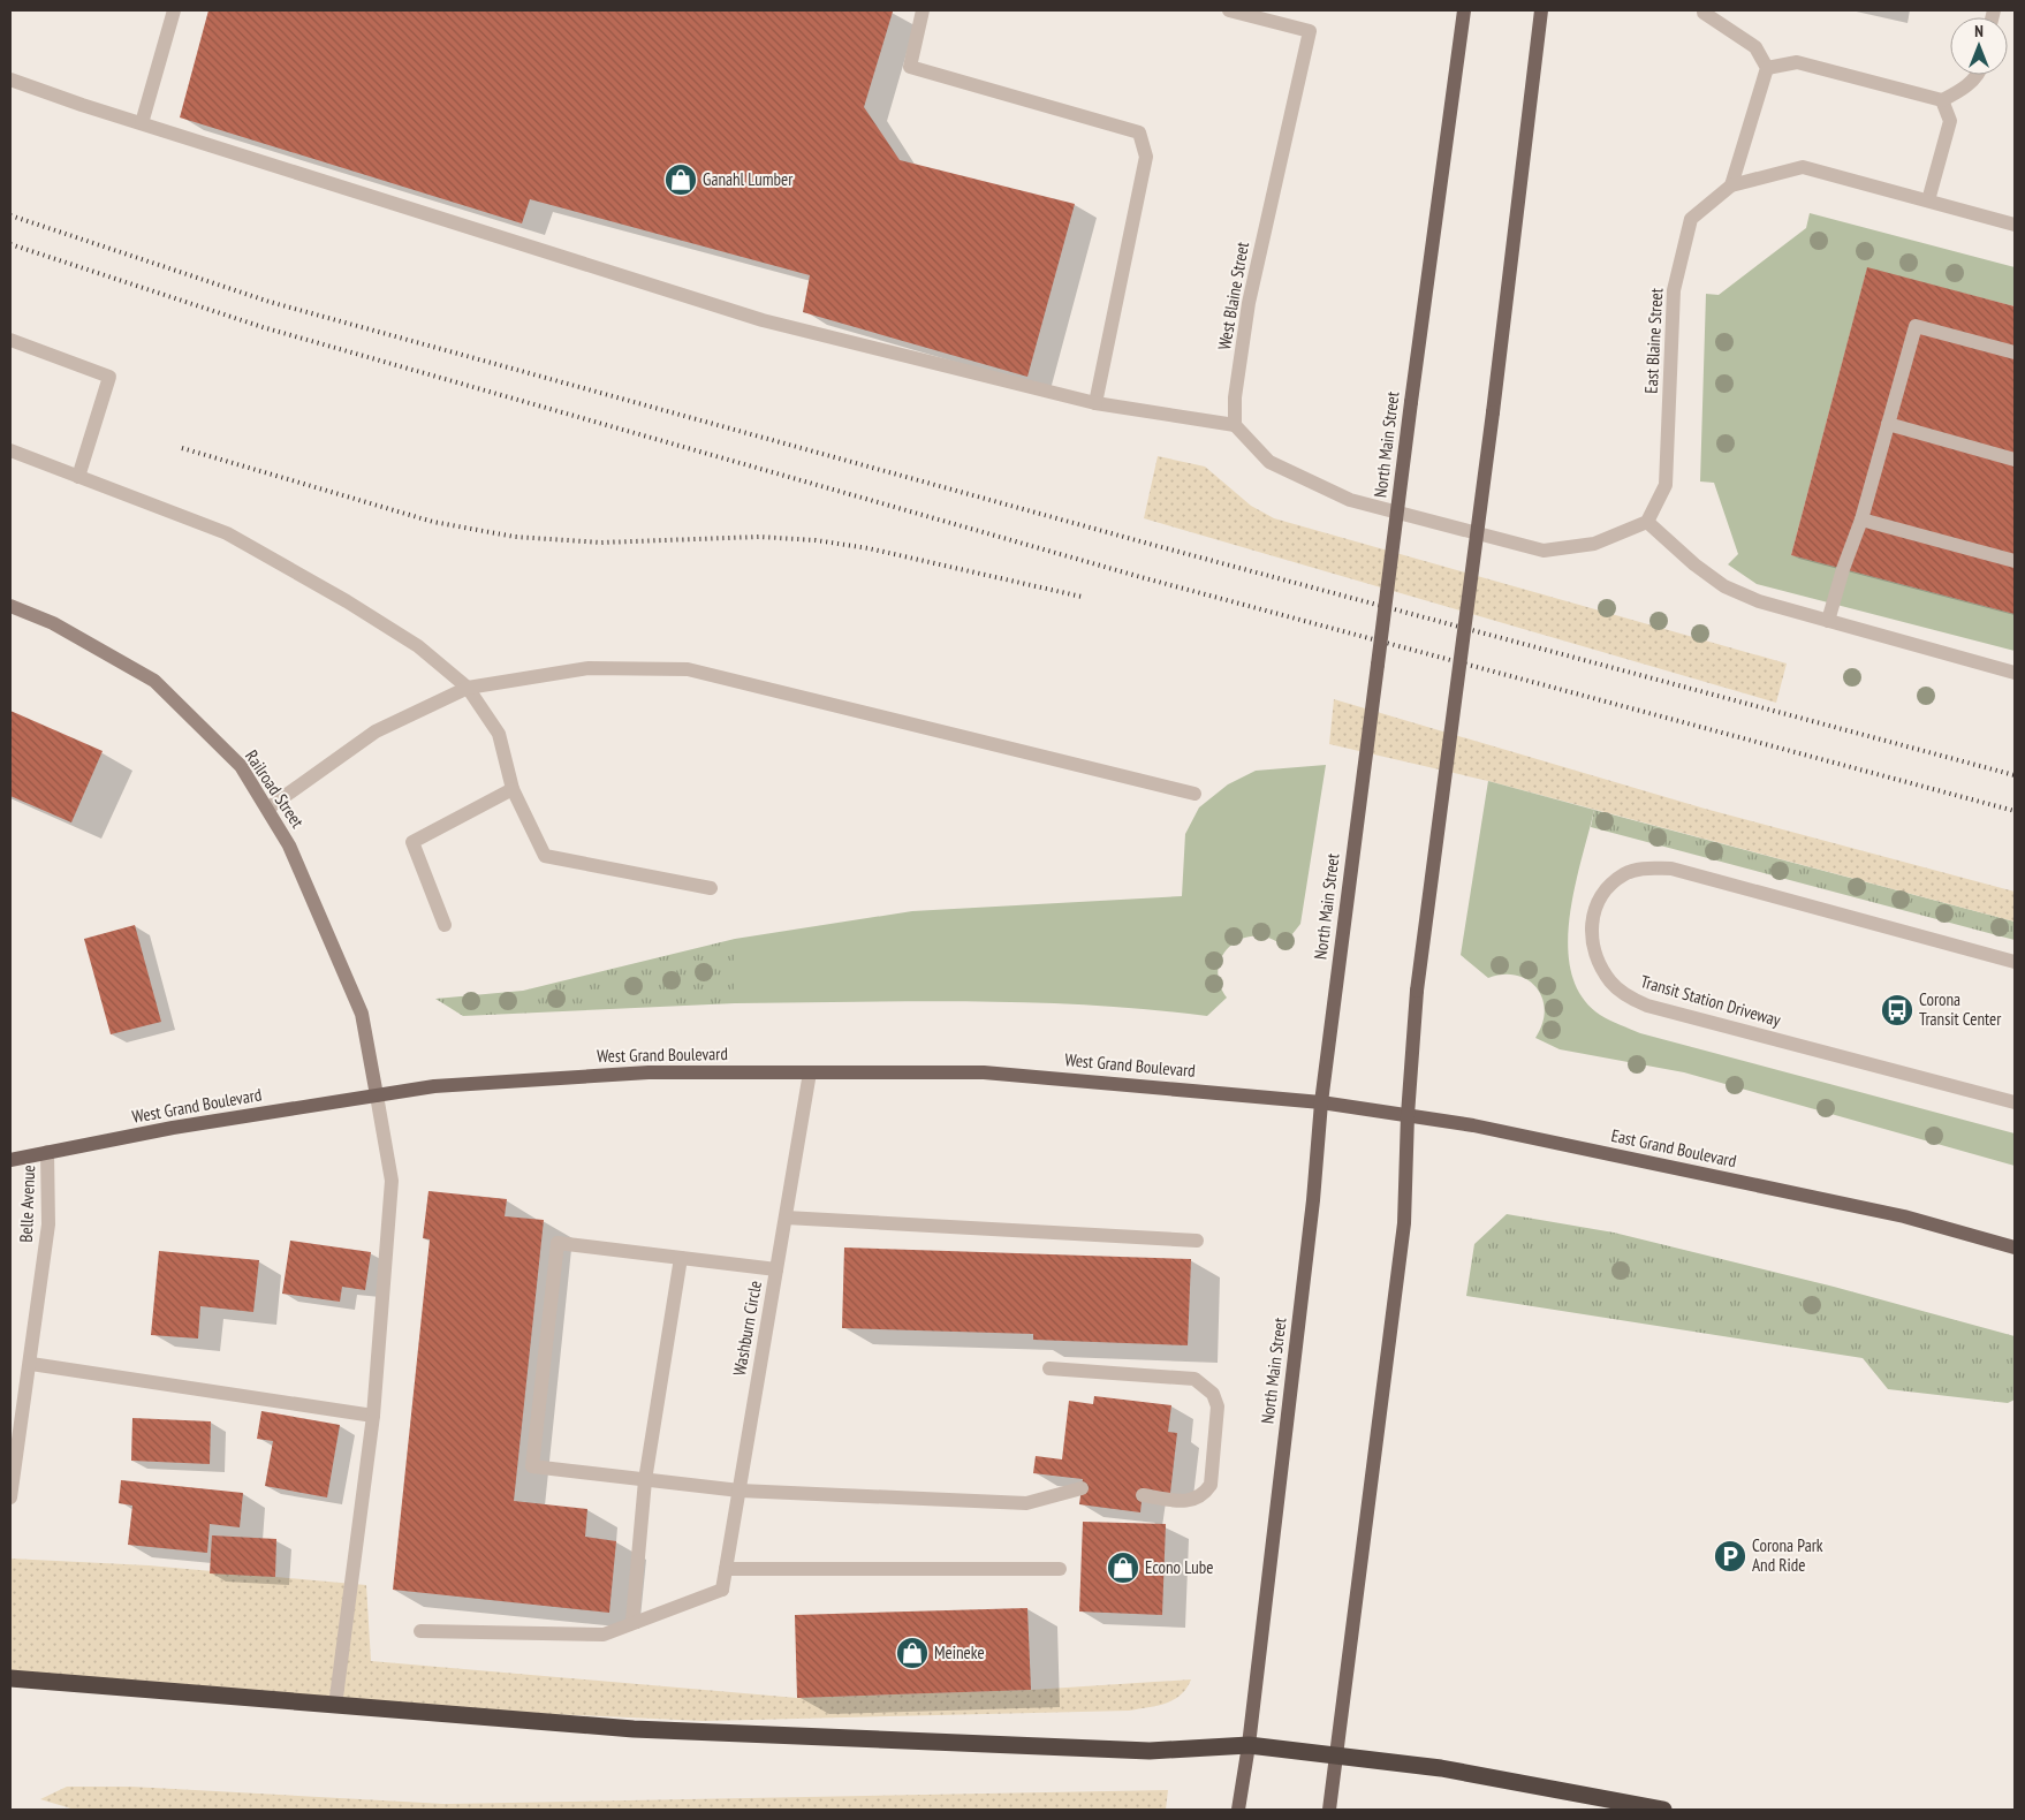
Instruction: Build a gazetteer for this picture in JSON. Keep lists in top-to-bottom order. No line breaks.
{"streets":{"main road":["North Main Street","Railroad Street","West Grand Boulevard","East Grand Boulevard"],"street":["West Blaine Street","East Blaine Street","Transit Station Driveway","Belle Avenue","Washburn Circle"]},"crossings":[["North Main Street","West Grand Boulevard"],["North Main Street","East Grand Boulevard"],["Railroad Street","West Grand Boulevard"],["West Grand Boulevard","East Grand Boulevard"],["West Grand Boulevard","Belle Avenue"],["West Grand Boulevard","Washburn Circle"]],"places":{"shop":["Ganahl Lumber","Econo Lube","Meineke"],"bus stop":["Corona Transit Center"],"parking":["Corona Park And Ride"]},"north":"top"}
